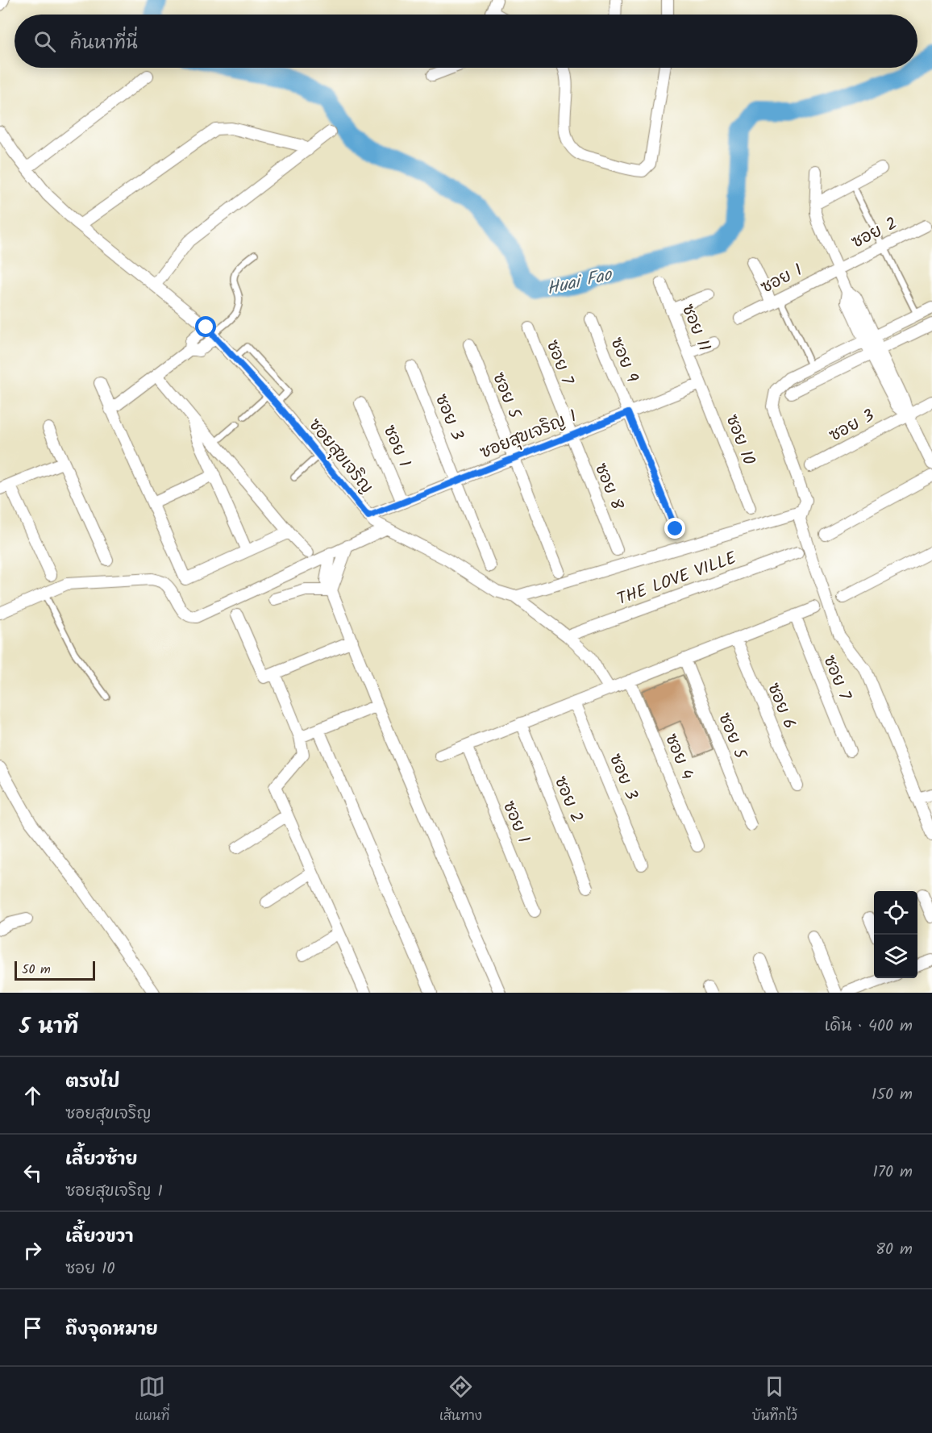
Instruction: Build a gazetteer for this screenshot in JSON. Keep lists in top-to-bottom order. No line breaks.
{"streets":{"street":["ซอย 2","ซอย 1","ซอย 11","ซอย 9","ซอย 7","ซอย 5","ซอย 3","ซอยสุขเจริญ 1","ซอย 10","ซอยสุขเจริญ","ซอย 8","THE LOVE VILLE","ซอย 6","ซอย 4"]},"crossings":[["ซอย 2","ซอย 1"],["ซอย 1","ซอยสุขเจริญ 1"],["ซอย 11","ซอยสุขเจริญ 1"],["ซอย 11","ซอย 10"],["ซอย 9","ซอยสุขเจริญ 1"],["ซอย 7","ซอยสุขเจริญ 1"],["ซอย 7","ซอย 8"],["ซอย 5","ซอยสุขเจริญ 1"],["ซอย 3","ซอยสุขเจริญ 1"],["ซอยสุขเจริญ 1","ซอย 10"],["ซอยสุขเจริญ 1","ซอยสุขเจริญ"],["ซอยสุขเจริญ 1","ซอย 8"],["ซอยสุขเจริญ","THE LOVE VILLE"]],"water":["Huai Fao"],"scale_bar":"50 m","page":{"search":"ค้นหาที่นี่","scale":"50 m","heading":["5 นาที","เดิน · 400 m"],"list":[["ตรงไป","ซอยสุขเจริญ","150 m"],["เลี้ยวซ้าย","ซอยสุขเจริญ 1","170 m"],["เลี้ยวขวา","ซอย 10","80 m"],"ถึงจุดหมาย"],"nav":["แผนที่","เส้นทาง","บันทึกไว้"]}}
